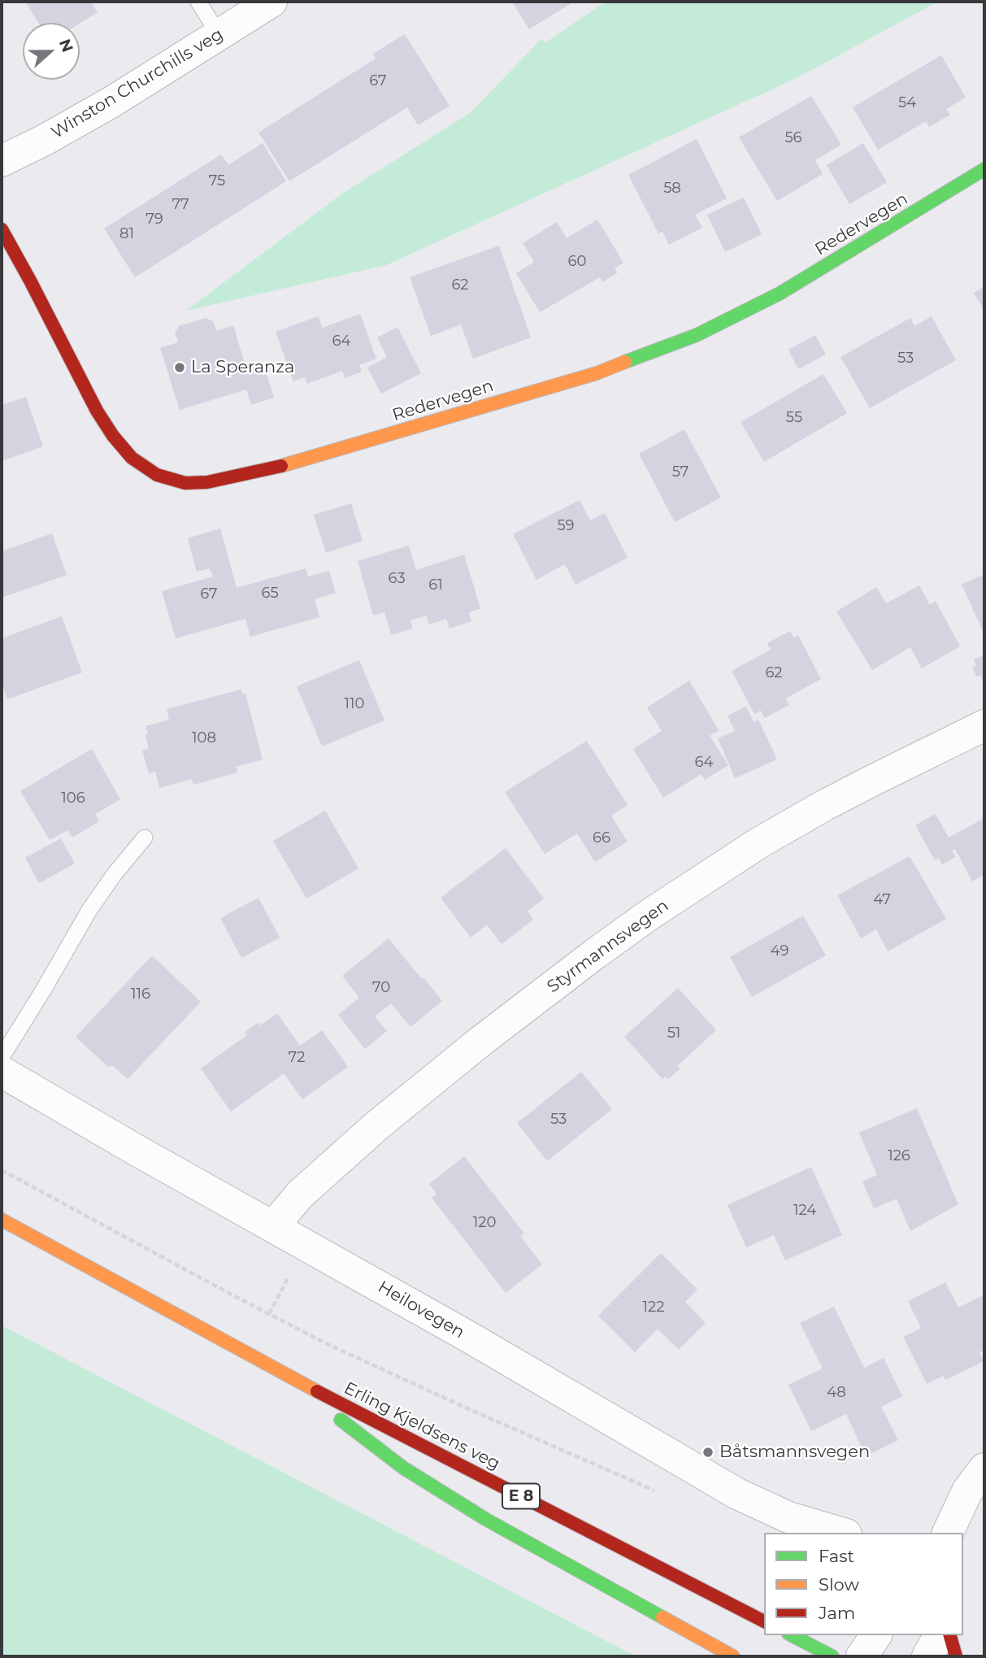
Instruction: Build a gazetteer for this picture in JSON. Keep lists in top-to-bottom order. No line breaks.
{"streets":{"main road":["Redervegen","Erling Kjeldsens veg","E 8"],"street":["Winston Churchills veg","Styrmannsvegen","Heilovegen"]},"crossings":[["Styrmannsvegen","Heilovegen"]],"places":["La Speranza","Båtsmannsvegen"],"house_numbers":["67","54","56","75","58","77","79","81","60","62","64","53","55","57","59","63","61","65","67","62","110","108","64","106","66","47","49","70","116","51","72","53","126","124","120","122","48"],"legend":["Fast","Slow","Jam"],"north":"right"}
